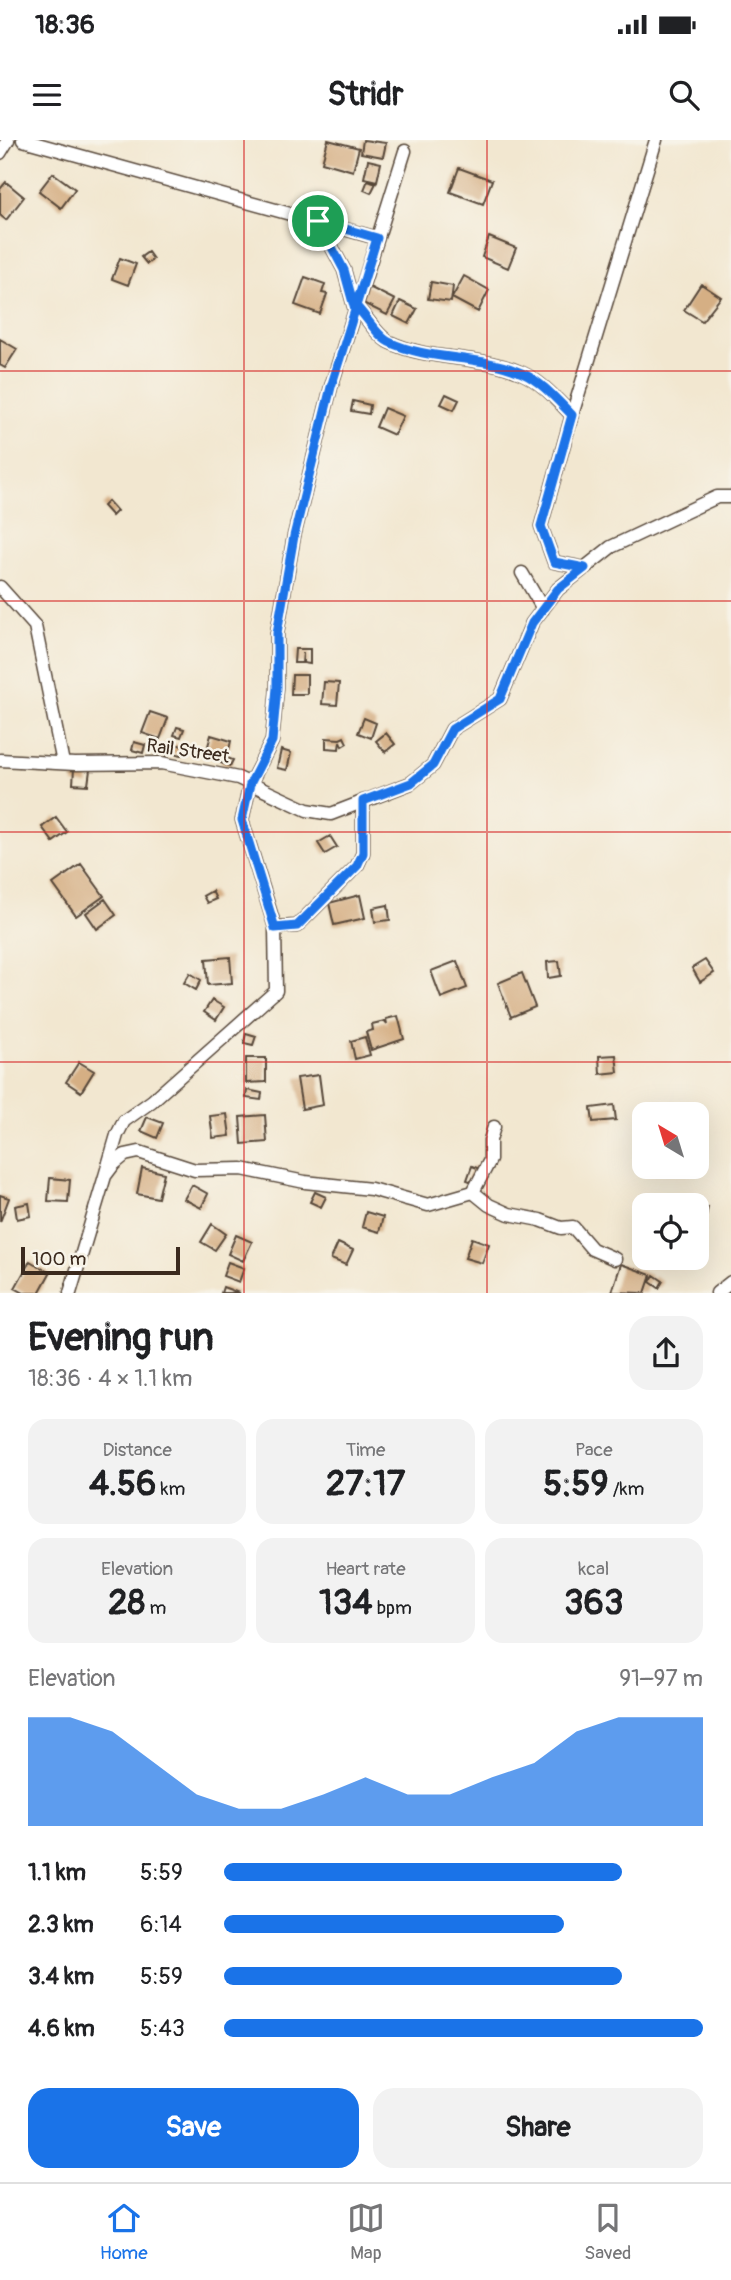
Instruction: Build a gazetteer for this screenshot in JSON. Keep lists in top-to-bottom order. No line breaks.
{"streets":{"street":["Rail Street"]},"scale_bar":"100 m","north":"top left","page":{"status":"18:36","header":"Stridr","scale":"100 m","heading":["Evening run","18:36 · 4 × 1.1 km"],"stats":[["Distance","4.56 km"],["Time","27:17"],["Pace","5:59 /km"],["Elevation","28 m"],["Heart rate","134 bpm"],["kcal","363"]],"chart":["Elevation","91–97 m"],"list":[{"name":"1.1 km","note":"5:59"},{"name":"2.3 km","note":"6:14"},{"name":"3.4 km","note":"5:59"},{"name":"4.6 km","note":"5:43"}],"buttons":["Save","Share"],"tabs":["Home","Map","Saved"]}}
